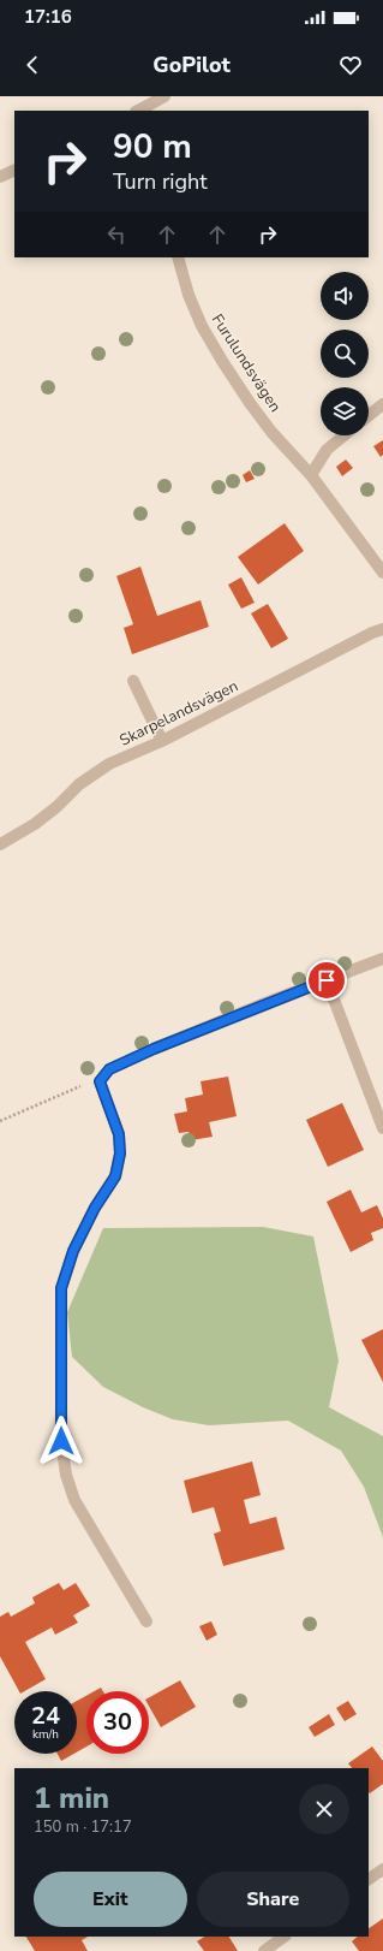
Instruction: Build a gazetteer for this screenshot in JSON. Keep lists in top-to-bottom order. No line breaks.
{"streets":{"street":["Furulundsvägen","Skarpelandsvägen"]},"page":{"status":"17:16","header":"GoPilot","turn":["90 m","Turn right"],"speed":"24 km/h","limit":"30","heading":["1 min","150 m · 17:17"],"buttons":["Exit","Share"]}}
